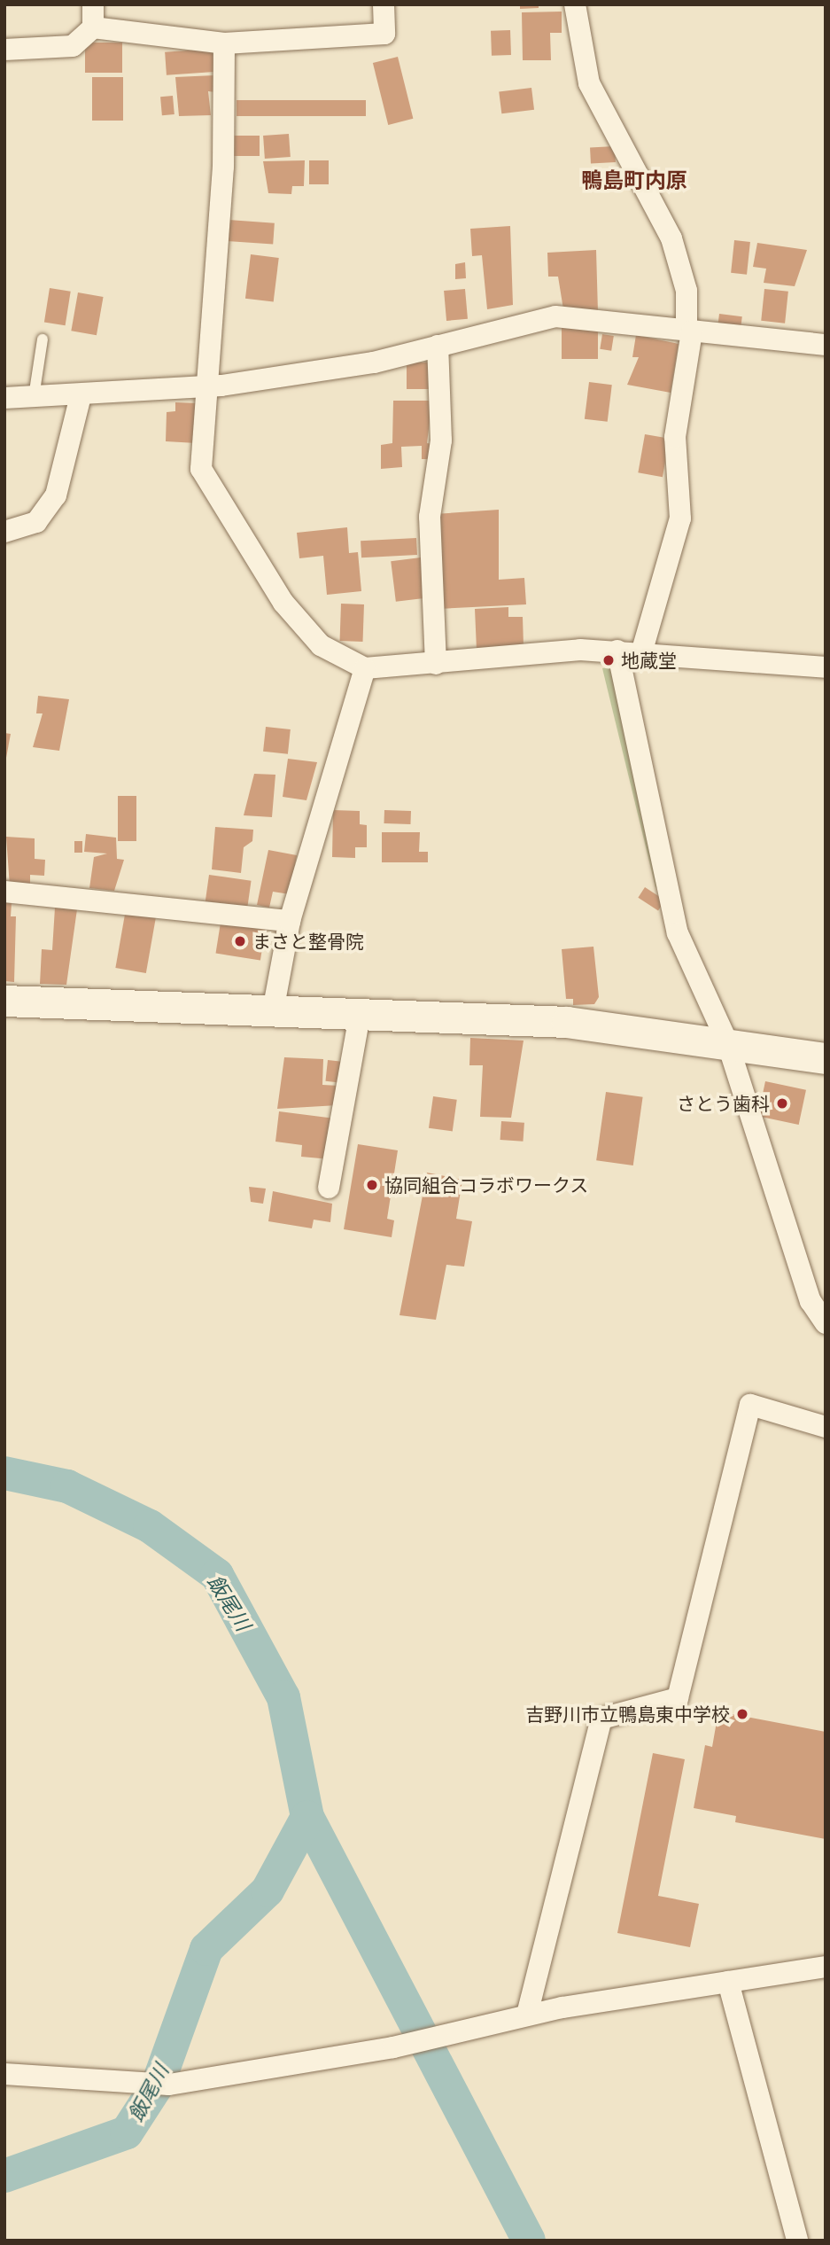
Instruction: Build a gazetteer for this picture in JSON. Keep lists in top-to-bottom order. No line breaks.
{"districts":["鴨島町内原"],"water":["飯尾川"],"places":["地蔵堂","まさと整骨院","さとう歯科","協同組合コラボワークス","吉野川市立鴨島東中学校"]}
